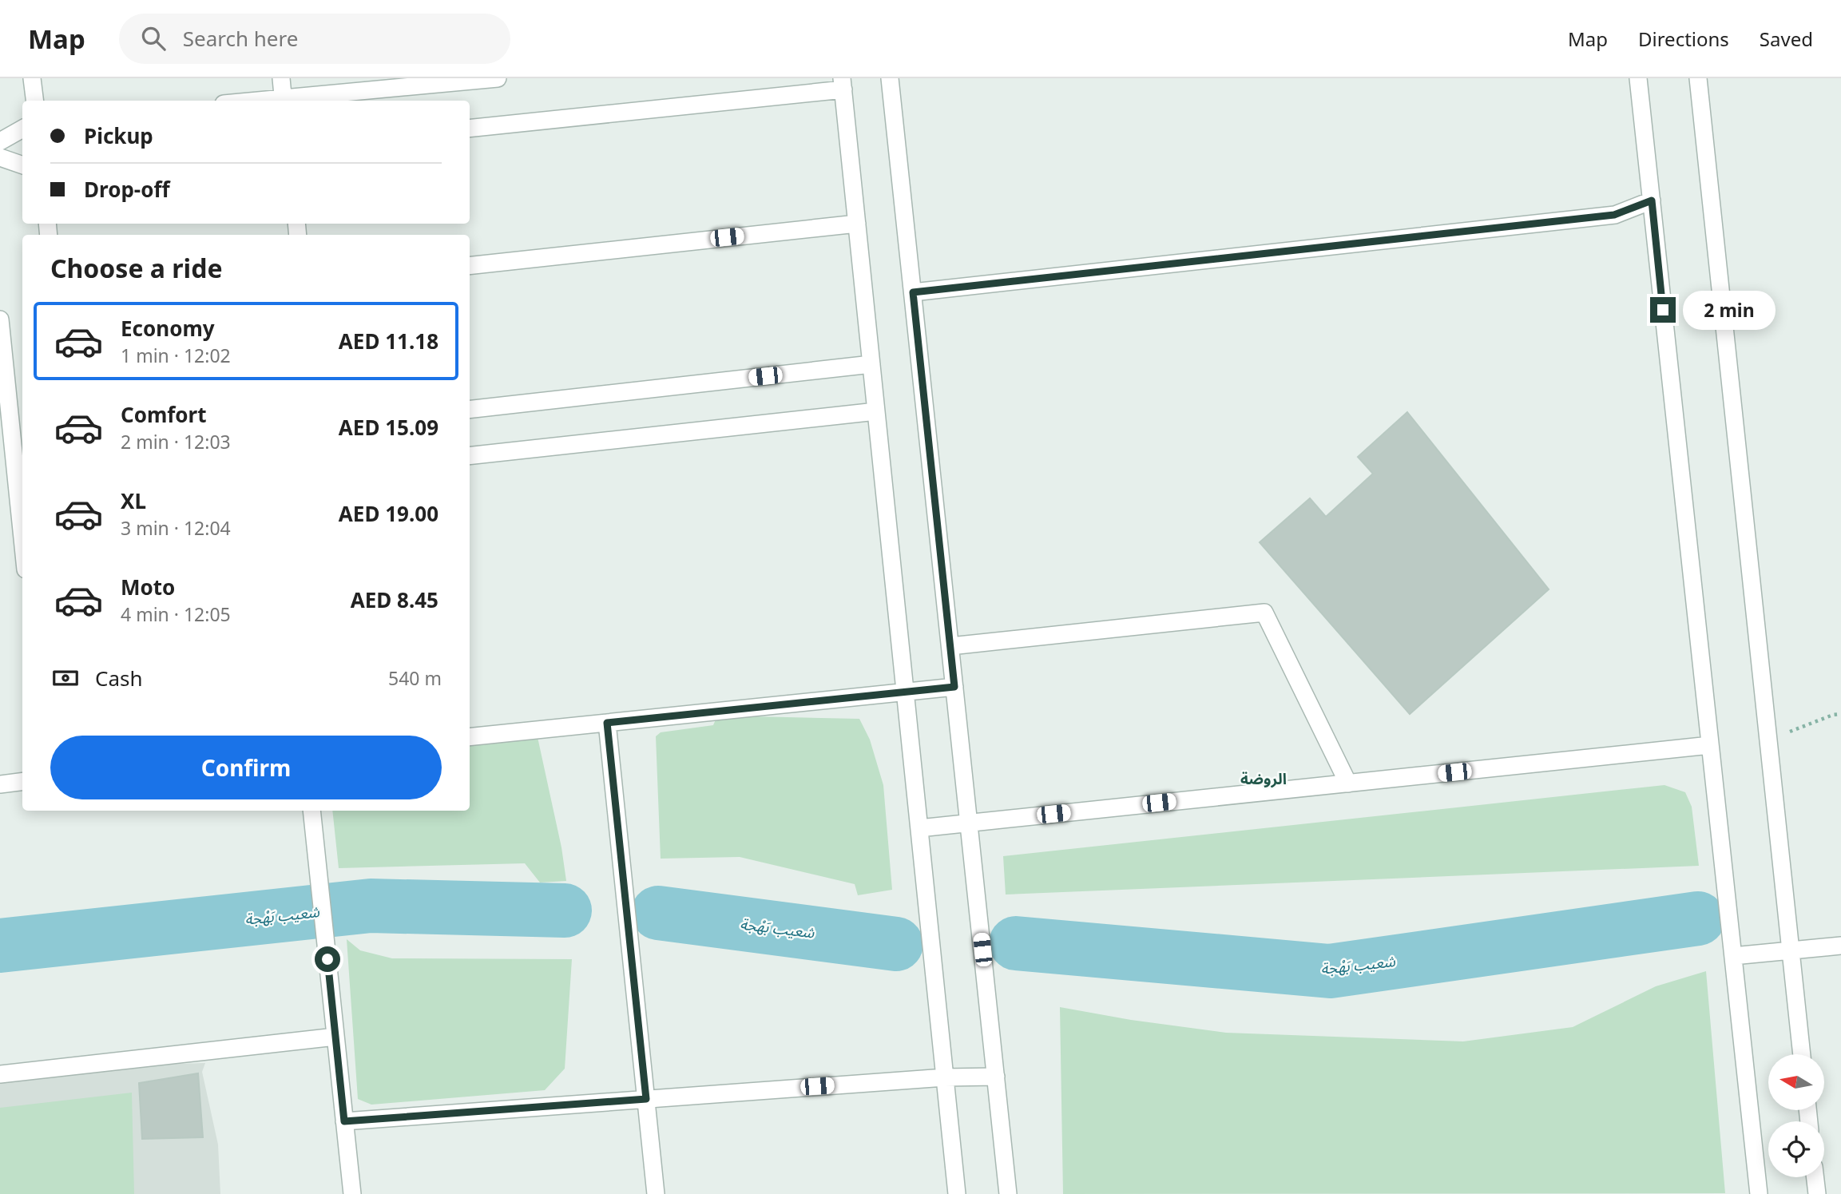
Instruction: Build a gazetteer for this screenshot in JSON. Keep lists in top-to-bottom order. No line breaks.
{"districts":["الروضة"],"water":["شعيب بَهْجة"],"north":"left","page":{"header":"Map","search":"Search here","nav":["Map","Directions","Saved"],"banner":["Pickup","Drop-off"],"heading":"Choose a ride","bubble":"2 min","list":[{"name":"Economy","note":"1 min · 12:02","value":"AED 11.18"},{"name":"Comfort","note":"2 min · 12:03","value":"AED 15.09"},{"name":"XL","note":"3 min · 12:04","value":"AED 19.00"},{"name":"Moto","note":"4 min · 12:05","value":"AED 8.45"}],"pay":["Cash","540 m"],"buttons":"Confirm"}}
